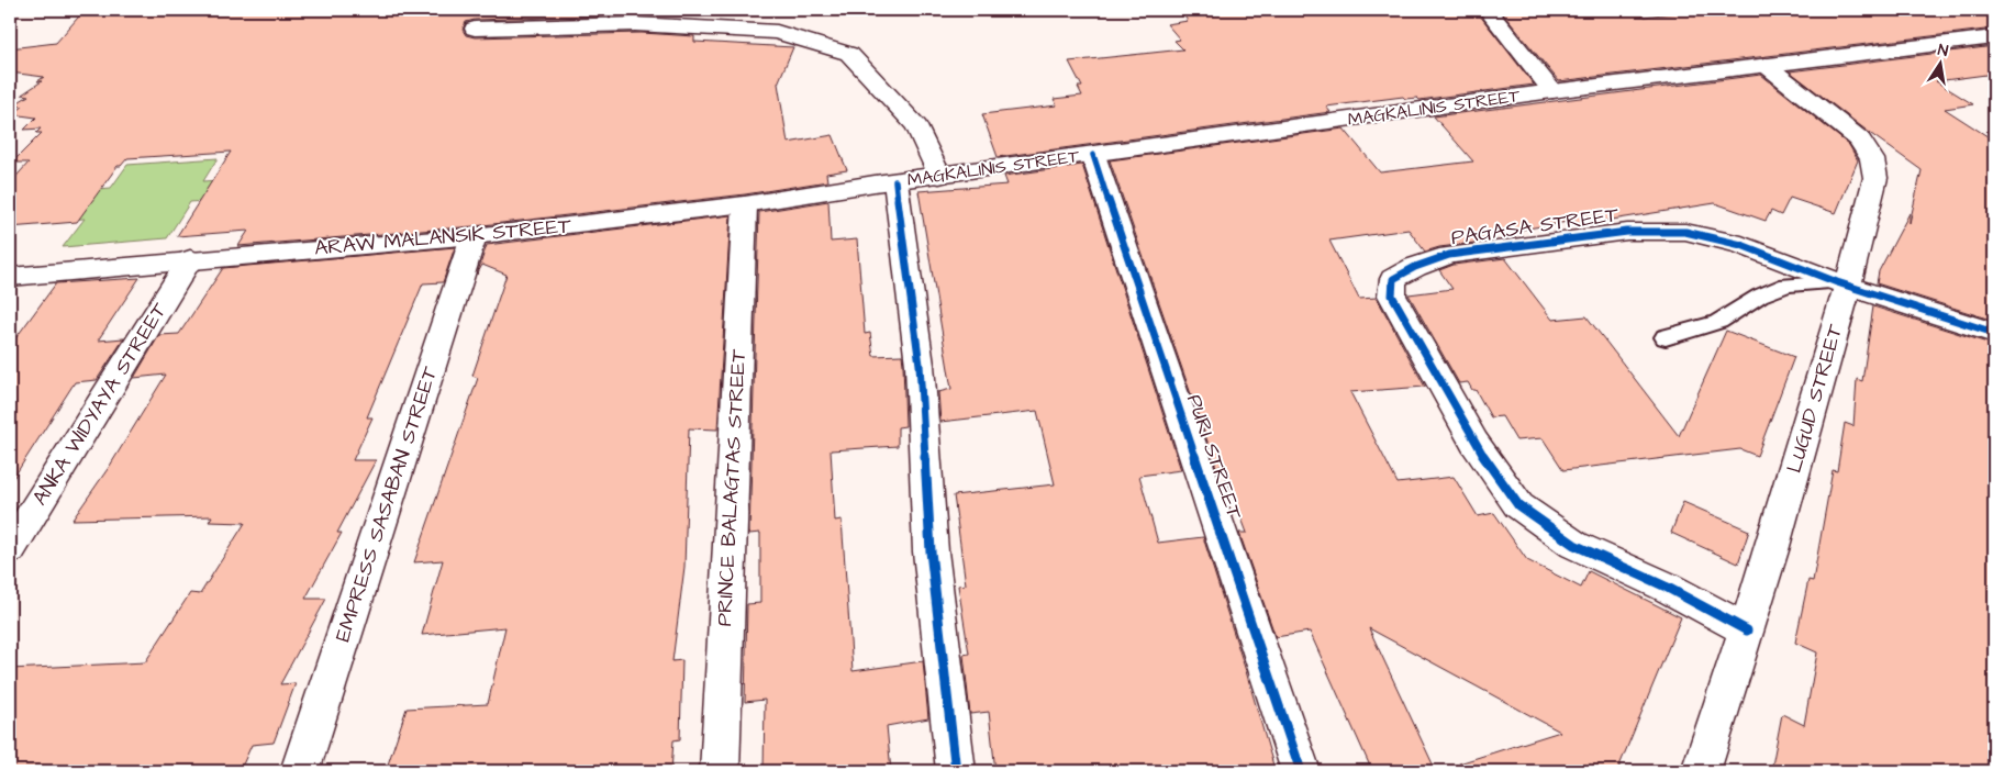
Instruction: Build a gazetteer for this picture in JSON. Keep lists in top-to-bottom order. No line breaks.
{"streets":{"street":["MAGKALINIS STREET","PAGASA STREET","ARAW MALANSIK STREET","LUGUD STREET","ANKA WIDYAYA STREET","PURI STREET","PRINCE BALAGTAS STREET","EMPRESS SASABAN STREET"]},"crossings":[["MAGKALINIS STREET","ARAW MALANSIK STREET"],["MAGKALINIS STREET","LUGUD STREET"],["MAGKALINIS STREET","PURI STREET"],["PAGASA STREET","LUGUD STREET"],["ARAW MALANSIK STREET","ANKA WIDYAYA STREET"],["ARAW MALANSIK STREET","PRINCE BALAGTAS STREET"],["ARAW MALANSIK STREET","EMPRESS SASABAN STREET"]],"north":"top"}
